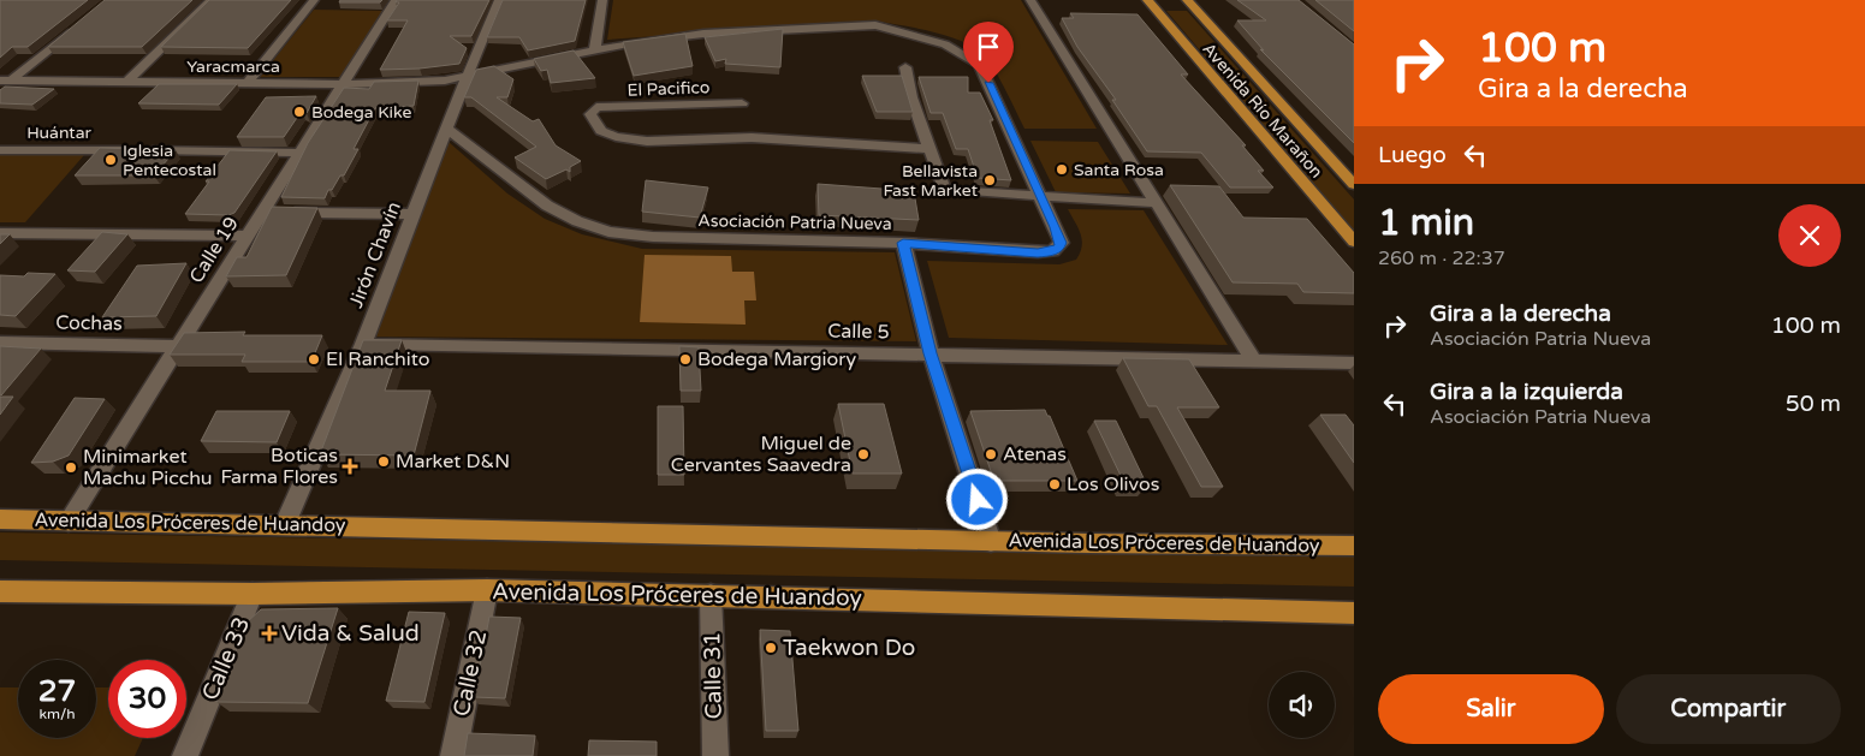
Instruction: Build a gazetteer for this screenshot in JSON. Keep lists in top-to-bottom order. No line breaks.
{"streets":{"main road":["Avenida Río Marañon","Avenida Los Próceres de Huandoy"],"street":["Yaracmarca","El Pacifico","Huántar","Asociación Patria Nueva","Calle 19","Jirón Chavín","Cochas","Calle 5","Calle 33","Calle 32","Calle 31"]},"crossings":[["Yaracmarca","Asociación Patria Nueva"],["Yaracmarca","Calle 19"],["Yaracmarca","Jirón Chavín"],["Huántar","Calle 19"],["Asociación Patria Nueva","Jirón Chavín"],["Calle 19","Cochas"],["Calle 19","Avenida Los Próceres de Huandoy"],["Jirón Chavín","Calle 5"],["Jirón Chavín","Avenida Los Próceres de Huandoy"],["Avenida Los Próceres de Huandoy","Calle 33"],["Avenida Los Próceres de Huandoy","Calle 32"],["Avenida Los Próceres de Huandoy","Calle 31"]],"places":{"other":["Bodega Kike","Iglesia Pentecostal","Santa Rosa","Bellavista Fast Market","El Ranchito","Bodega Margiory","Miguel de Cervantes Saavedra","Atenas","Market D&N","Minimarket Machu Picchu","Los Olivos","Taekwon Do"],"health":["Boticas Farma Flores","Vida & Salud"]},"page":{"turn":["100 m","Gira a la derecha"],"then":"Luego","heading":["1 min","260 m · 22:37"],"list":[{"name":"Gira a la derecha","note":"Asociación Patria Nueva","value":"100 m"},{"name":"Gira a la izquierda","note":"Asociación Patria Nueva","value":"50 m"}],"speed":"27 km/h","limit":"30","buttons":["Salir","Compartir"]}}
